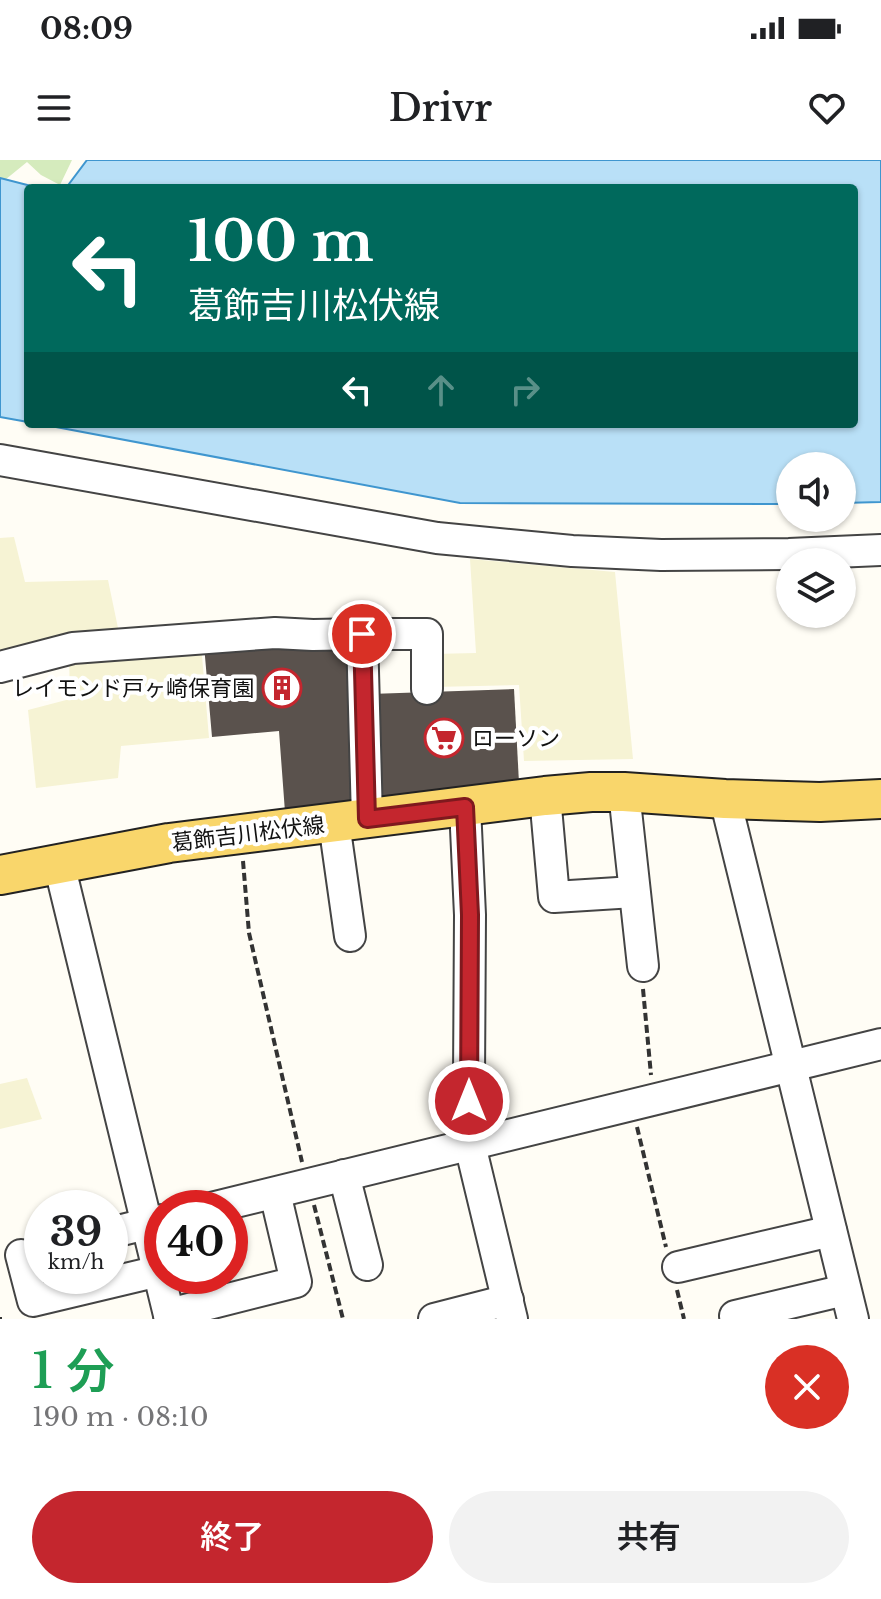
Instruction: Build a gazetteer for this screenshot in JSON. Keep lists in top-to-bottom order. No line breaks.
{"streets":{"main road":["葛飾吉川松伏線"]},"places":{"building":["レイモンド戸ヶ崎保育園"],"supermarket":["ローソン"]},"page":{"status":"08:09","header":"Drivr","turn":["100 m","葛飾吉川松伏線"],"speed":"39 km/h","limit":"40","heading":["1 分","190 m · 08:10"],"buttons":["終了","共有"]}}
